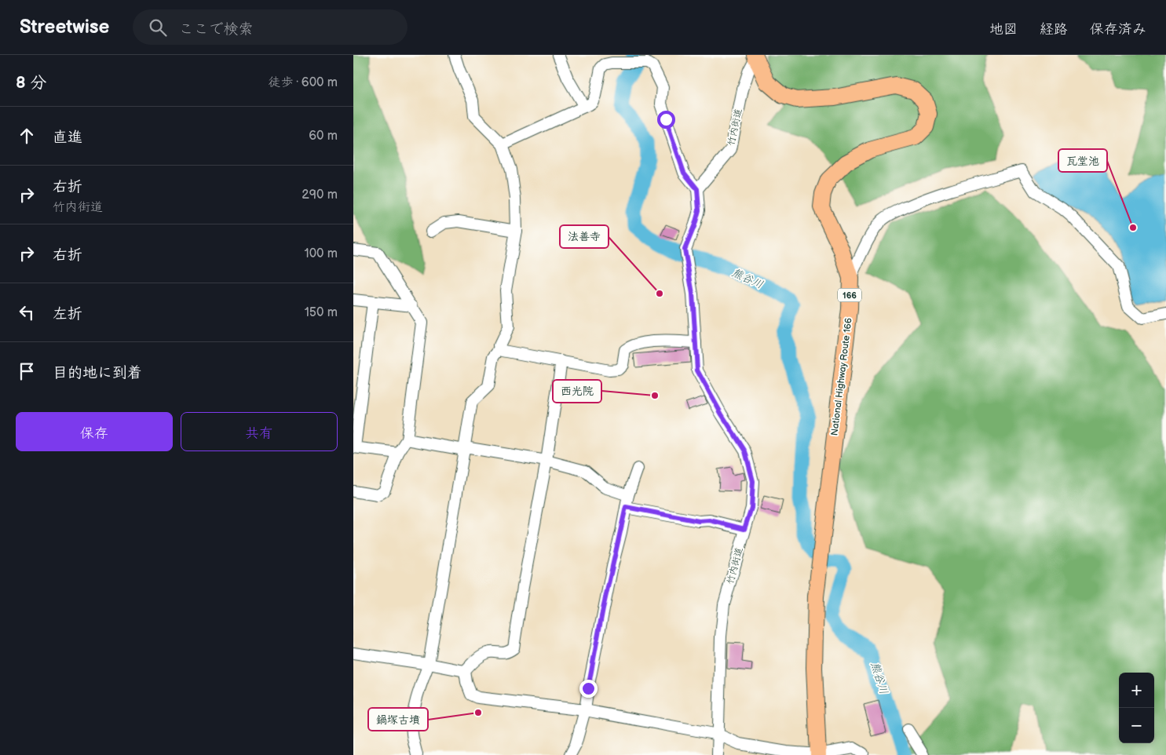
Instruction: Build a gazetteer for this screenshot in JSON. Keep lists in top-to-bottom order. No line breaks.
{"streets":{"highway":["166","National Highway Route 166"],"street":["竹内街道"]},"crossings":[["竹内街道","National Highway Route 166"]],"water":["熊谷川"],"places":["瓦堂池","法善寺","西光院","鍋塚古墳"],"page":{"header":"Streetwise","search":"ここで検索","nav":["地図","経路","保存済み"],"heading":["8 分","徒歩 · 600 m"],"list":[["直進","60 m"],["右折","竹内街道","290 m"],["右折","100 m"],["左折","150 m"],"目的地に到着"],"buttons":["保存","共有"],"map_buttons":["+","−"]}}
